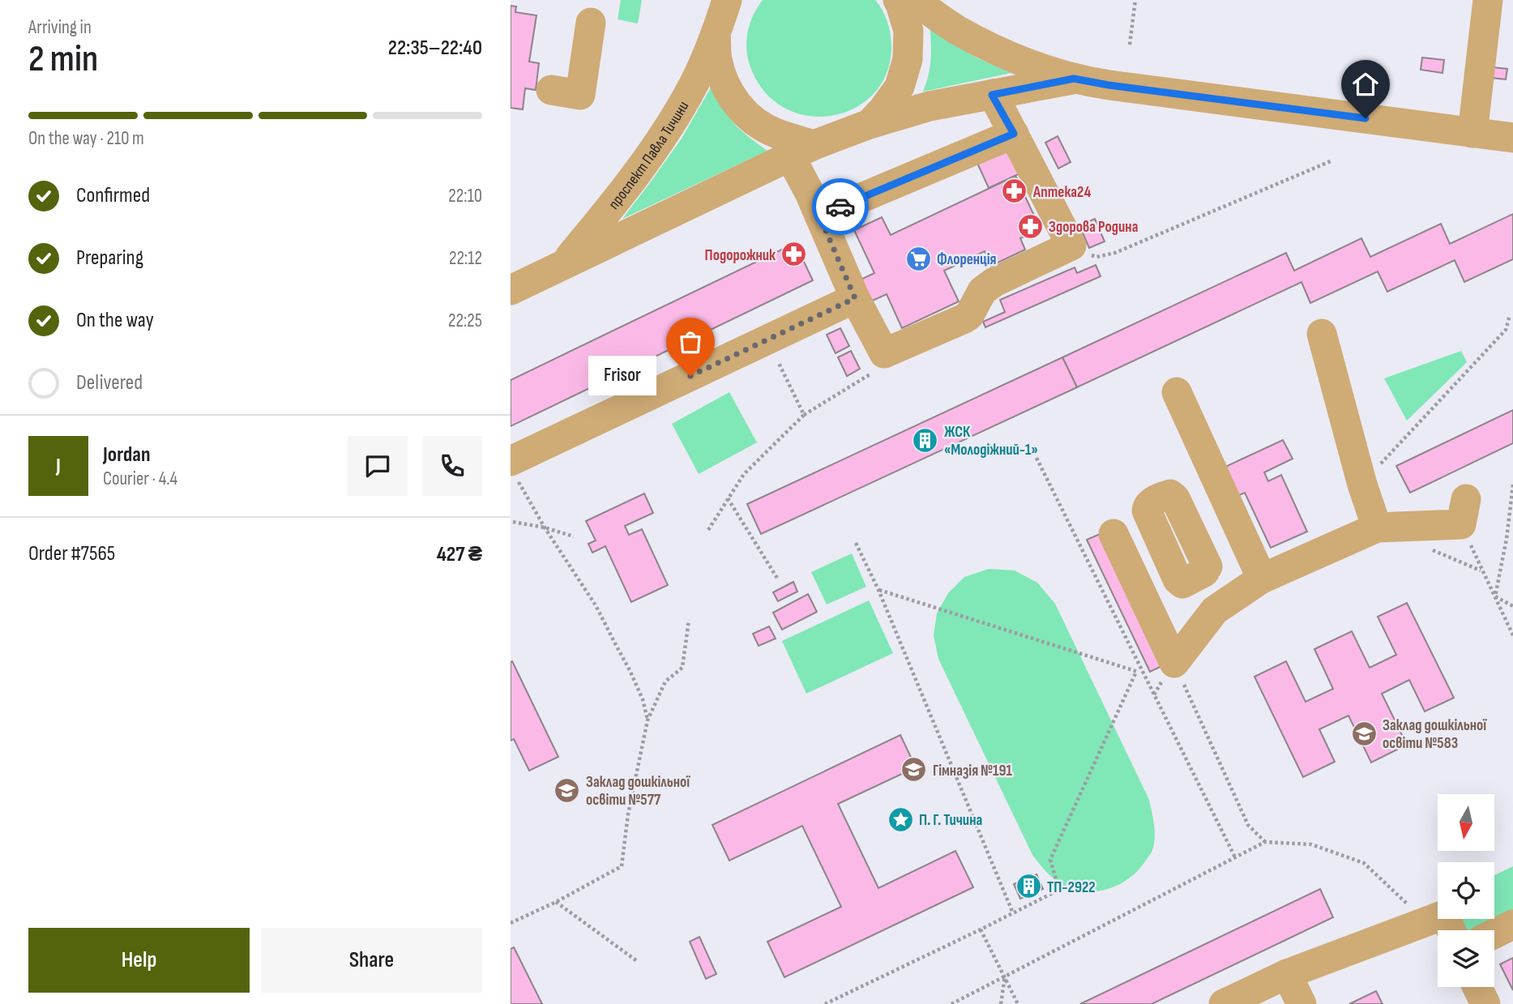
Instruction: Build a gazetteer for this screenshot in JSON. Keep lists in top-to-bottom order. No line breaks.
{"streets":{"street":["проспект Павла Тичини"]},"places":{"pharmacy":["Аптека24","Здорова Родина","Подорожник"],"supermarket":["Флоренція"],"other":["Frisor"],"building":["ЖСК «Молодіжний-1»","ТП-2922"],"school or university":["Заклад дошкільної освіти №583","Гімназія №191","Заклад дошкільної освіти №577"],"place":["П. Г. Тичина"]},"north":"bottom","page":{"heading":["2 min","Arriving in","22:35–22:40"],"panel":["Jordan","Courier · 4.4","Order #7565","427 ₴"],"bar":"On the way · 210 m","list":[["Confirmed","22:10"],["Preparing","22:12"],["On the way","22:25"],"Delivered"],"bubble":"Frisor","round":"J","buttons":["Help","Share"]}}
